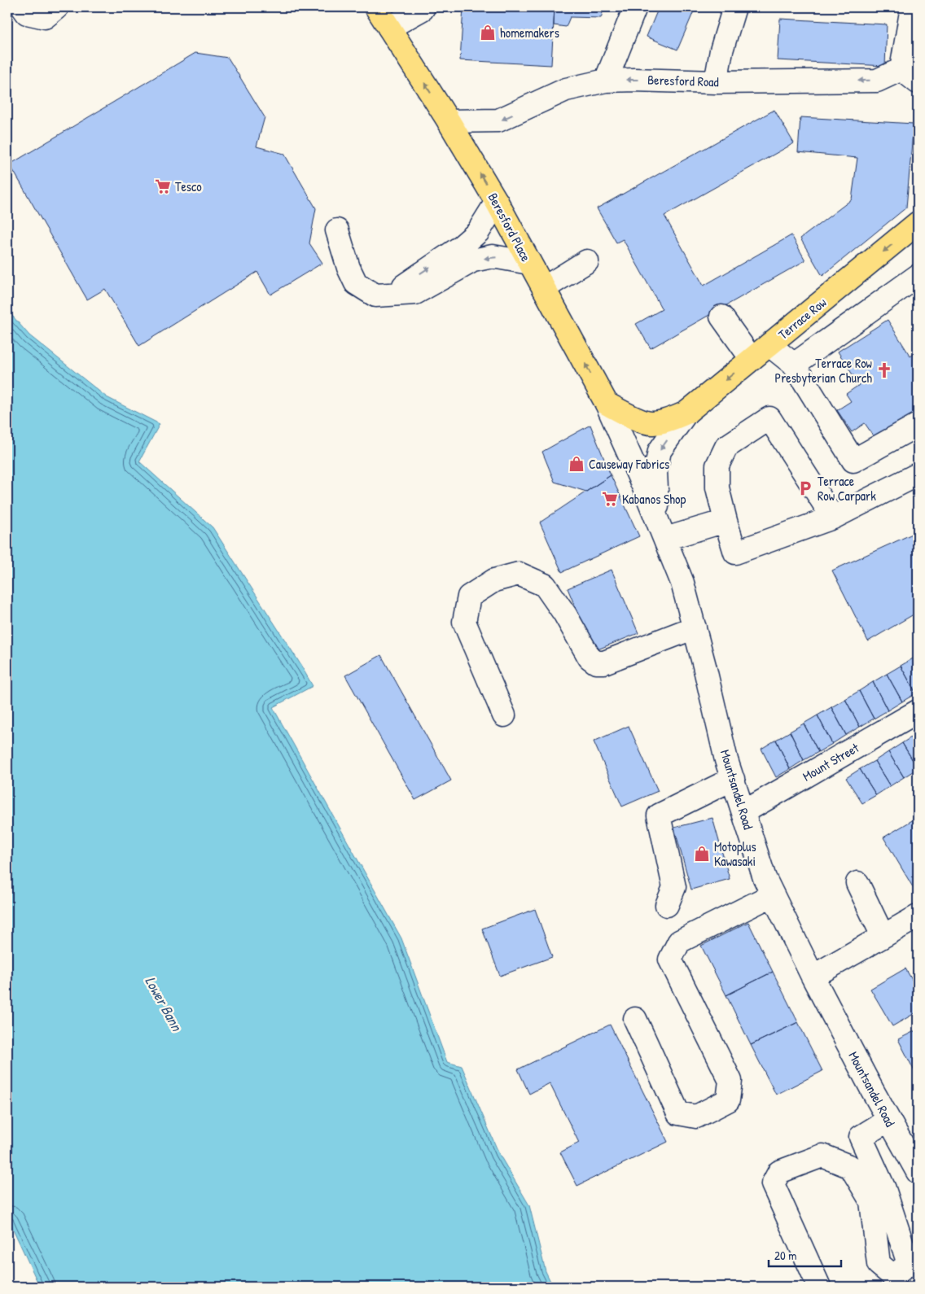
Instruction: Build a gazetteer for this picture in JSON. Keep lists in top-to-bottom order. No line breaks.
{"streets":{"main road":["Beresford Place","Terrace Row"],"street":["Beresford Road","Mount Street","Mountsandel Road"]},"crossings":[["Beresford Road","Beresford Place"],["Beresford Place","Terrace Row"],["Beresford Place","Mountsandel Road"],["Terrace Row","Mountsandel Road"],["Mount Street","Mountsandel Road"]],"one_way":["Beresford Road","Beresford Place","Terrace Row"],"water":["Lower Bann"],"places":{"shop":["homemakers","Causeway Fabrics","Motoplus Kawasaki"],"supermarket":["Tesco","Kabanos Shop"],"church":["Terrace Row Presbyterian Church"],"parking":["Terrace Row Carpark"]},"scale_bar":"20 m"}
